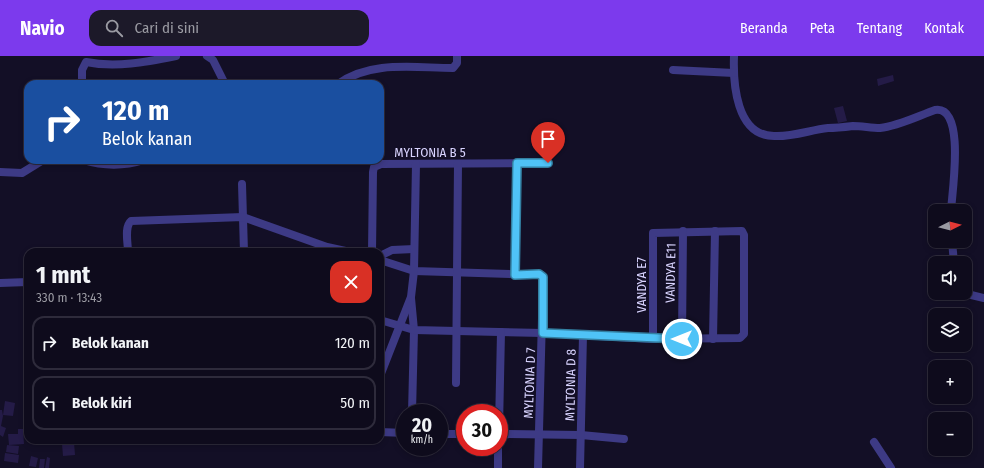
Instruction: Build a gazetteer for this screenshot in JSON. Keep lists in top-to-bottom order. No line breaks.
{"streets":{"street":["MYLTONIA B 5","VANDYA E11","VANDYA E7","MYLTONIA D 7","MYLTONIA D 8"]},"crossings":[["VANDYA E11","VANDYA E7"]],"north":"right","page":{"header":"Navio","search":"Cari di sini","nav":["Beranda","Peta","Tentang","Kontak"],"turn":["120 m","Belok kanan"],"map_buttons":["+","−"],"heading":["1 mnt","330 m · 13:43"],"list":[{"name":"Belok kanan","value":"120 m"},{"name":"Belok kiri","value":"50 m"}],"speed":"20 km/h","limit":"30"}}
